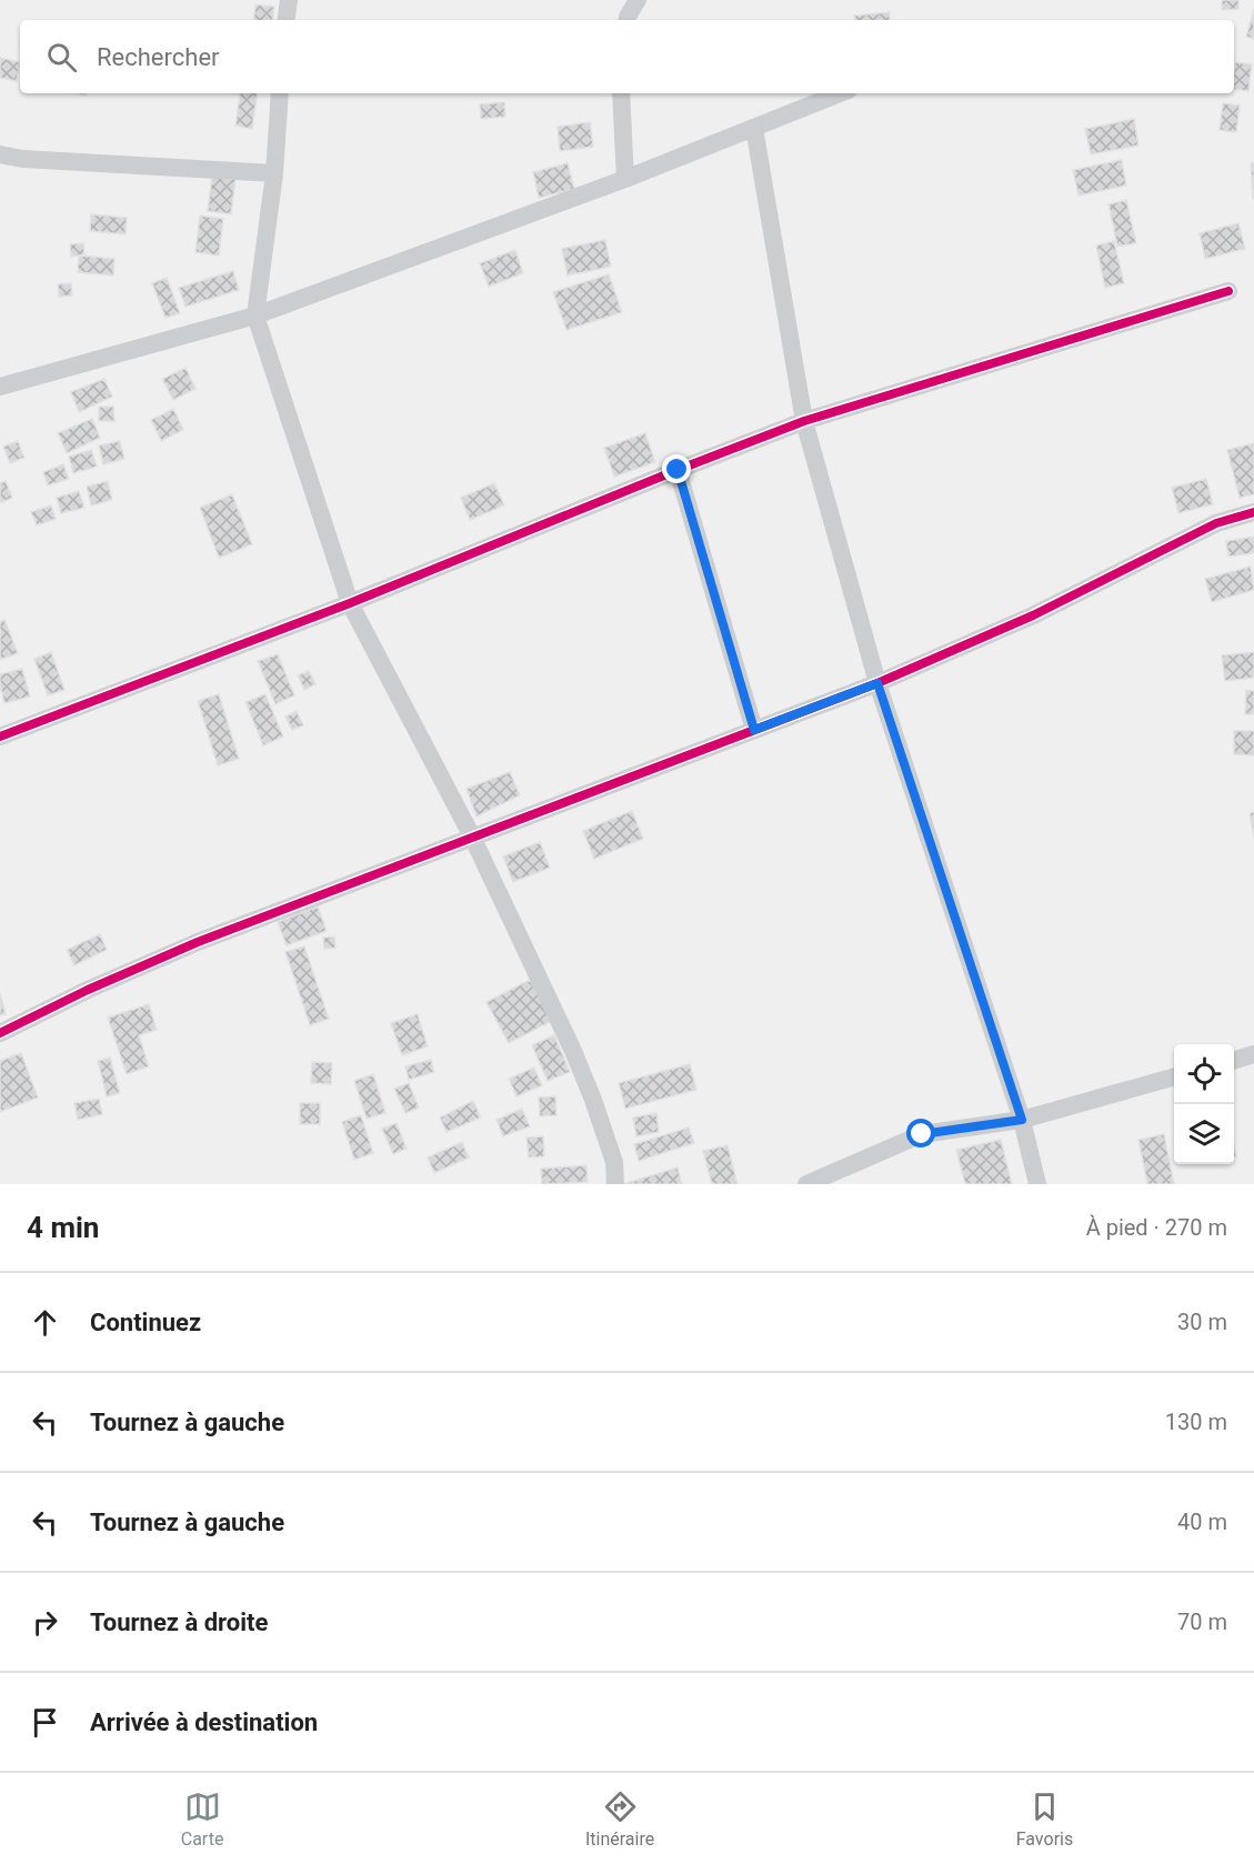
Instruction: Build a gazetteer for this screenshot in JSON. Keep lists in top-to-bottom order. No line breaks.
{"page":{"search":"Rechercher","heading":["4 min","À pied · 270 m"],"list":[["Continuez","30 m"],["Tournez à gauche","130 m"],["Tournez à gauche","40 m"],["Tournez à droite","70 m"],"Arrivée à destination"],"nav":["Carte","Itinéraire","Favoris"]}}
